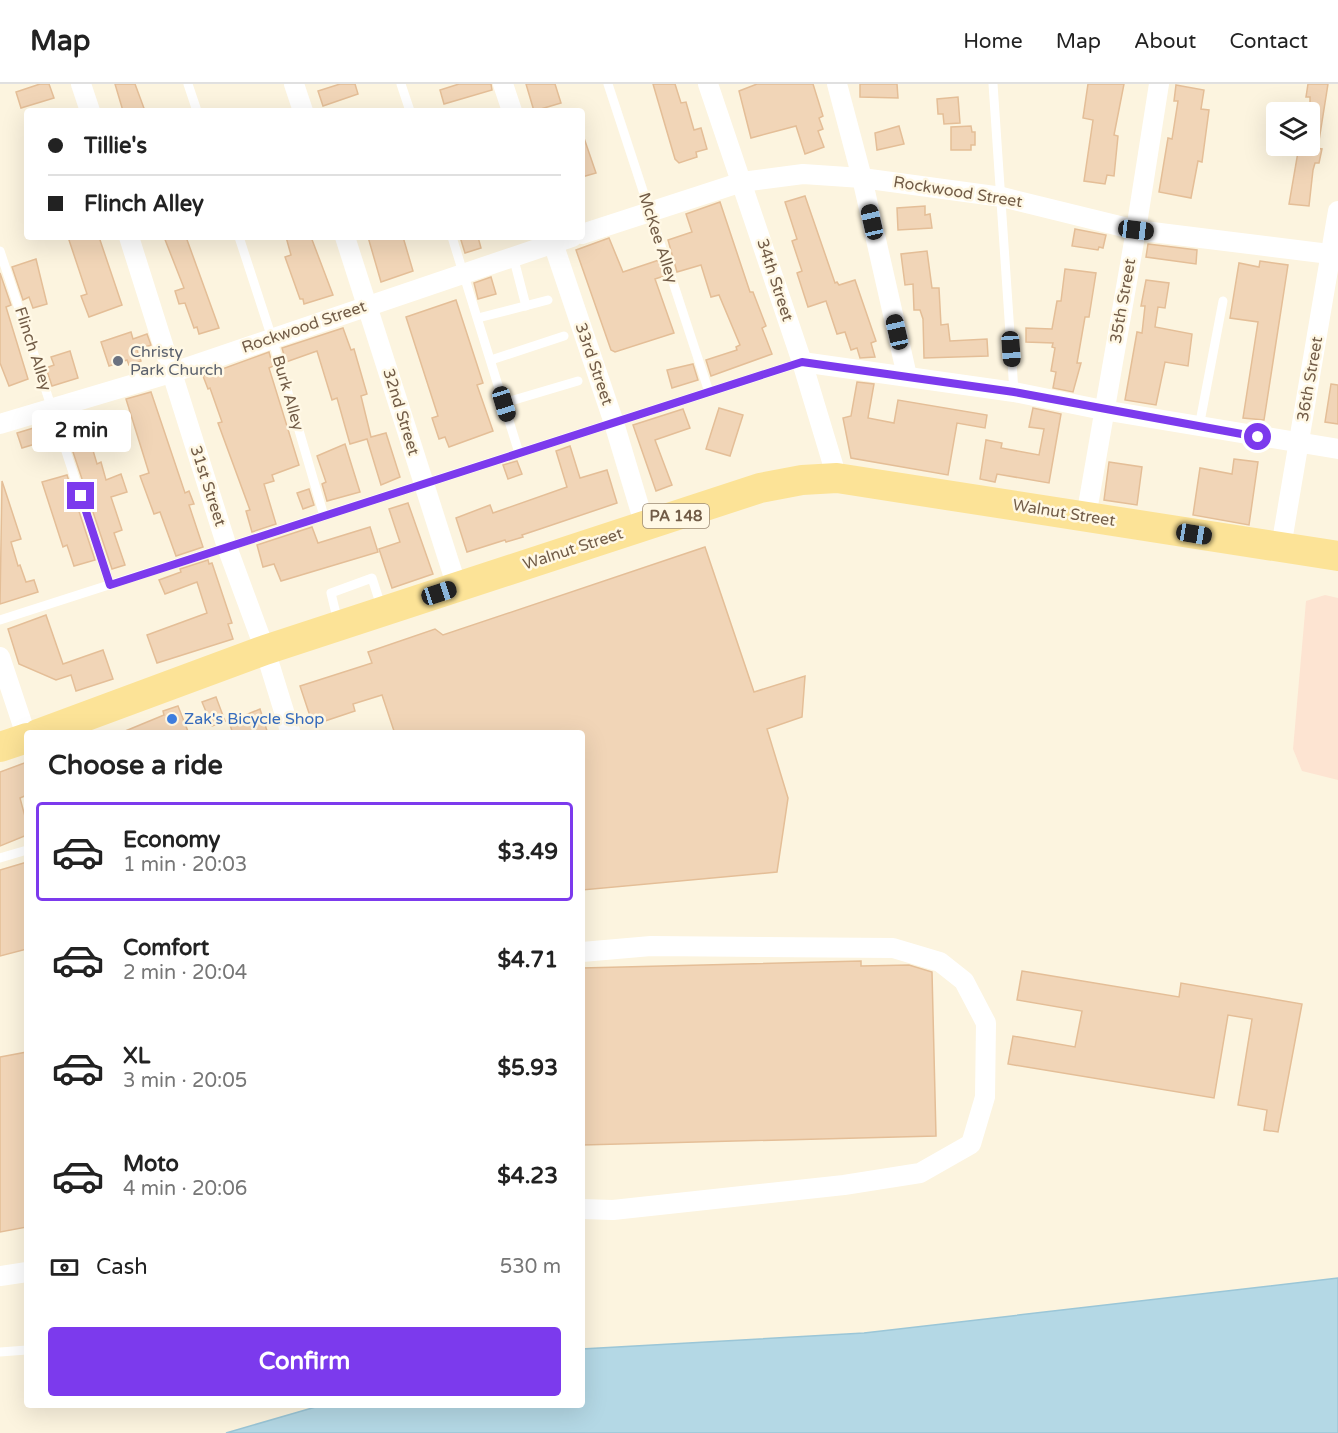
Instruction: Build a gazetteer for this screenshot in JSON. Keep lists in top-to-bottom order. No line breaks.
{"streets":{"main road":["Walnut Street","PA 148"],"street":["Rockwood Street","34th Street","35th Street","33rd Street","36th Street","32nd Street","31st Street"],"lane":["McKee Alley","Flinch Alley","Burk Alley"]},"crossings":[["Rockwood Street","McKee Alley"],["Rockwood Street","34th Street"],["Rockwood Street","35th Street"],["Rockwood Street","Flinch Alley"],["Rockwood Street","33rd Street"],["Rockwood Street","36th Street"],["Rockwood Street","Burk Alley"],["Rockwood Street","32nd Street"],["Rockwood Street","31st Street"],["34th Street","Walnut Street"],["35th Street","Walnut Street"],["33rd Street","Walnut Street"],["36th Street","Walnut Street"],["32nd Street","Walnut Street"],["31st Street","Walnut Street"]],"places":["Christy Park Church","Zak's Bicycle Shop"],"page":{"header":"Map","nav":["Home","Map","About","Contact"],"banner":["Tillie's","Flinch Alley"],"bubble":"2 min","heading":"Choose a ride","list":[{"name":"Economy","note":"1 min · 20:03","value":"$3.49"},{"name":"Comfort","note":"2 min · 20:04","value":"$4.71"},{"name":"XL","note":"3 min · 20:05","value":"$5.93"},{"name":"Moto","note":"4 min · 20:06","value":"$4.23"}],"pay":["Cash","530 m"],"buttons":"Confirm"}}
